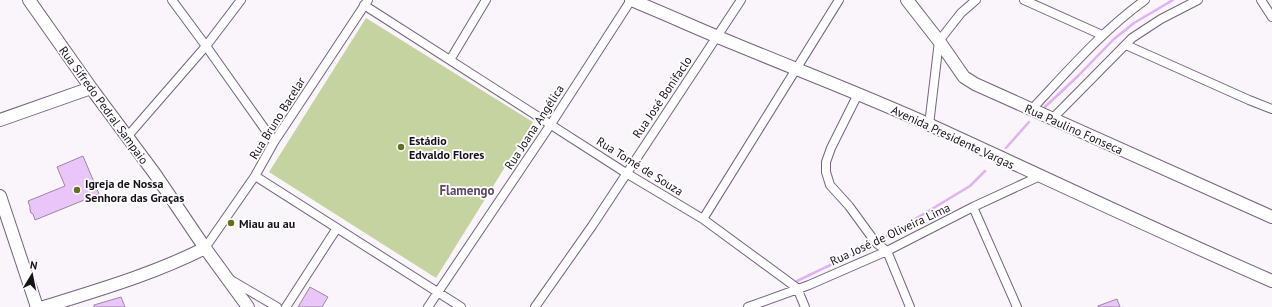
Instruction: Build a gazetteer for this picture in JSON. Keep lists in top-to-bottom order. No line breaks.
{"streets":{"main road":["Rua Sifredo Pedral Sampaio","Rua Paulino Fonseca","Avenida Presidente Vargas"],"street":["Rua José Bonifaclo","Rua Bruno Bacelar","Rua Joana Angélica","Rua Tomé de Souza","Rua José de Oliveira Lima"]},"crossings":[["Rua José Bonifaclo","Avenida Presidente Vargas"],["Rua José Bonifaclo","Rua Tomé de Souza"],["Rua Sifredo Pedral Sampaio","Rua Bruno Bacelar"],["Rua Bruno Bacelar","Rua Tomé de Souza"],["Rua Joana Angélica","Avenida Presidente Vargas"],["Rua Joana Angélica","Rua Tomé de Souza"],["Avenida Presidente Vargas","Rua José de Oliveira Lima"],["Rua Tomé de Souza","Rua José de Oliveira Lima"]],"districts":["Flamengo"],"places":["Estádio Edvaldo Flores","Igreja de Nossa Senhora das Graças","Miau au au"],"north":"top"}
